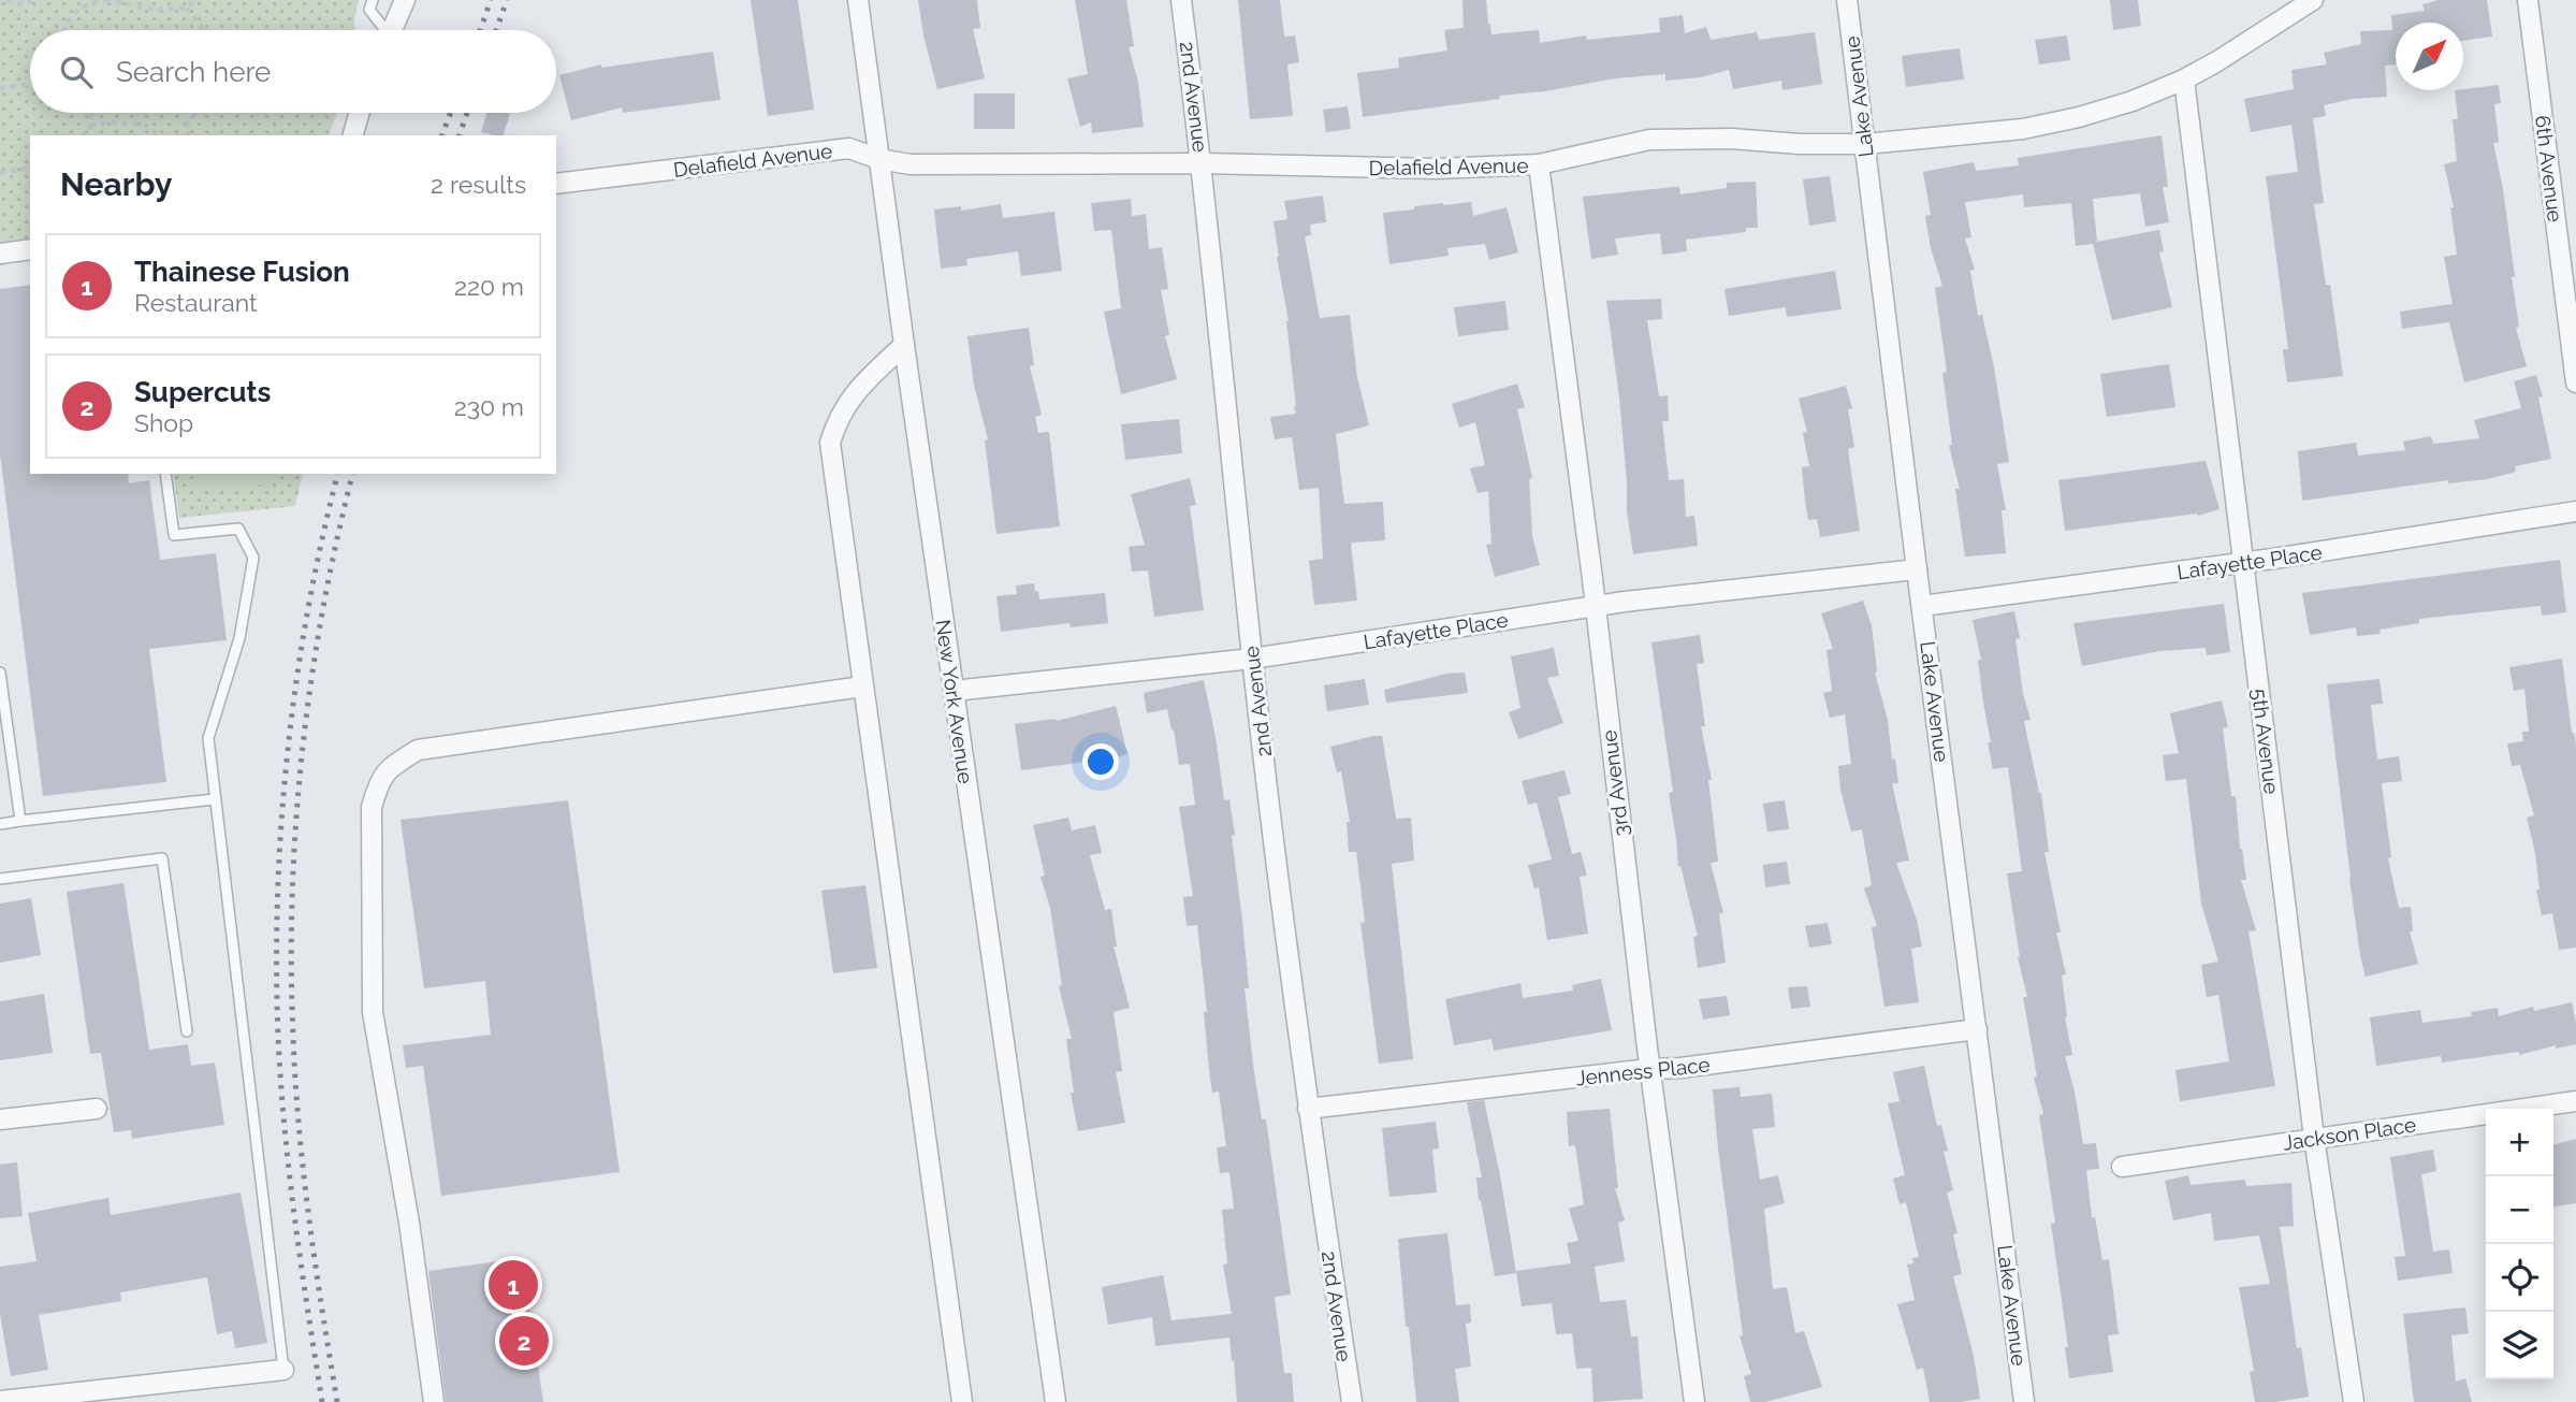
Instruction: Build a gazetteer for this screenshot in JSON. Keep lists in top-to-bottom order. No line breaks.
{"streets":{"street":["2nd Avenue","Lake Avenue","Delafield Avenue","6th Avenue","Lafayette Place","New York Avenue","5th Avenue","3rd Avenue","Jenness Place","Jackson Place"]},"crossings":[["2nd Avenue","Delafield Avenue"],["2nd Avenue","Lafayette Place"],["2nd Avenue","Jenness Place"],["Lake Avenue","Delafield Avenue"],["Lake Avenue","Lafayette Place"],["Lake Avenue","Jenness Place"],["Delafield Avenue","New York Avenue"],["Delafield Avenue","5th Avenue"],["Delafield Avenue","3rd Avenue"],["Lafayette Place","New York Avenue"],["Lafayette Place","5th Avenue"],["Lafayette Place","3rd Avenue"],["5th Avenue","Jackson Place"],["3rd Avenue","Jenness Place"]],"north":"top right","page":{"search":"Search here","heading":["Nearby","2 results"],"list":[{"mark":"1","name":"Thainese Fusion","note":"Restaurant","value":"220 m"},{"mark":"2","name":"Supercuts","note":"Shop","value":"230 m"}],"map_buttons":["+","−"],"pins":["1","2"]}}
